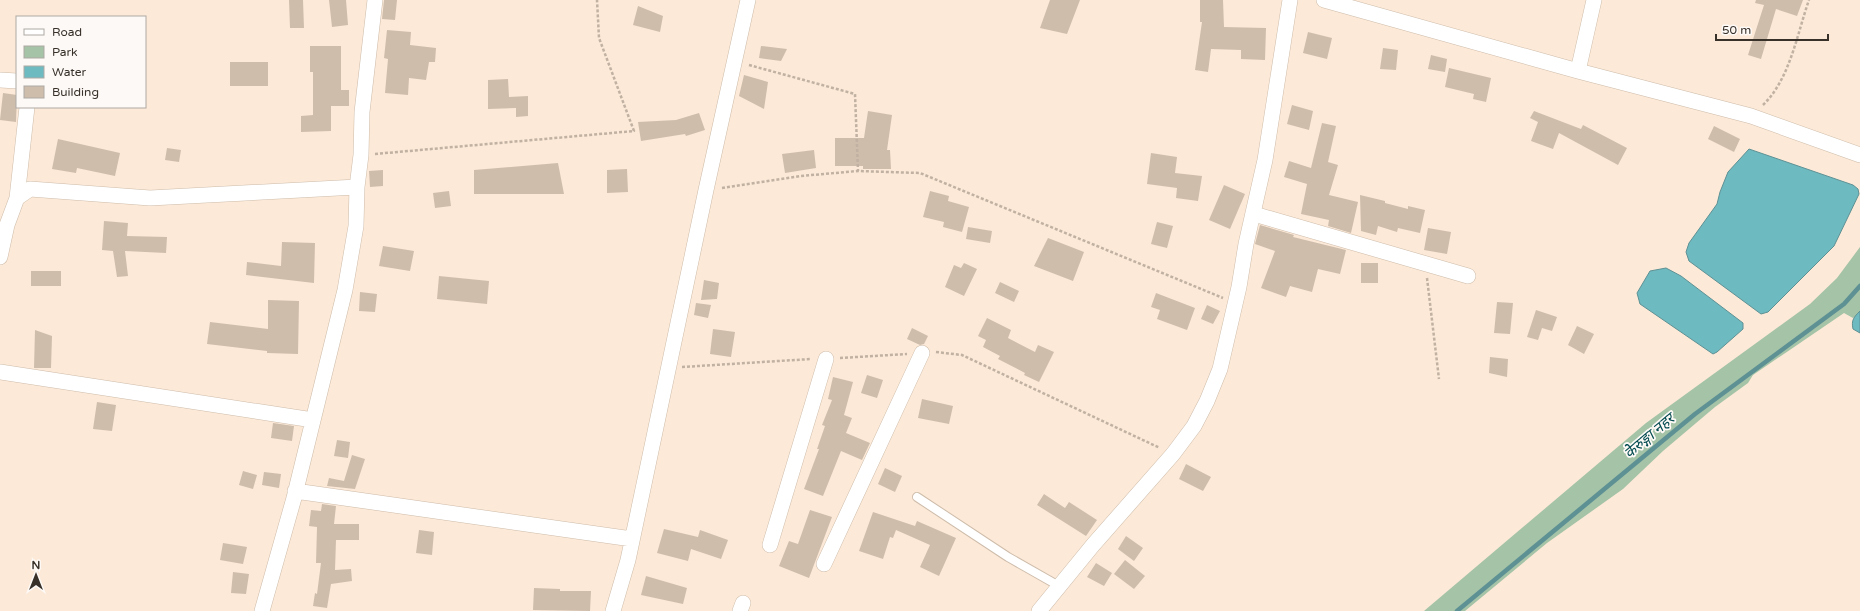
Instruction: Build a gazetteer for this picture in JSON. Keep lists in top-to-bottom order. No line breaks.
{"water":["केेरुङ्गा नहर"],"legend":["Road","Park","Water","Building"],"scale_bar":"50 m","north":"top"}
